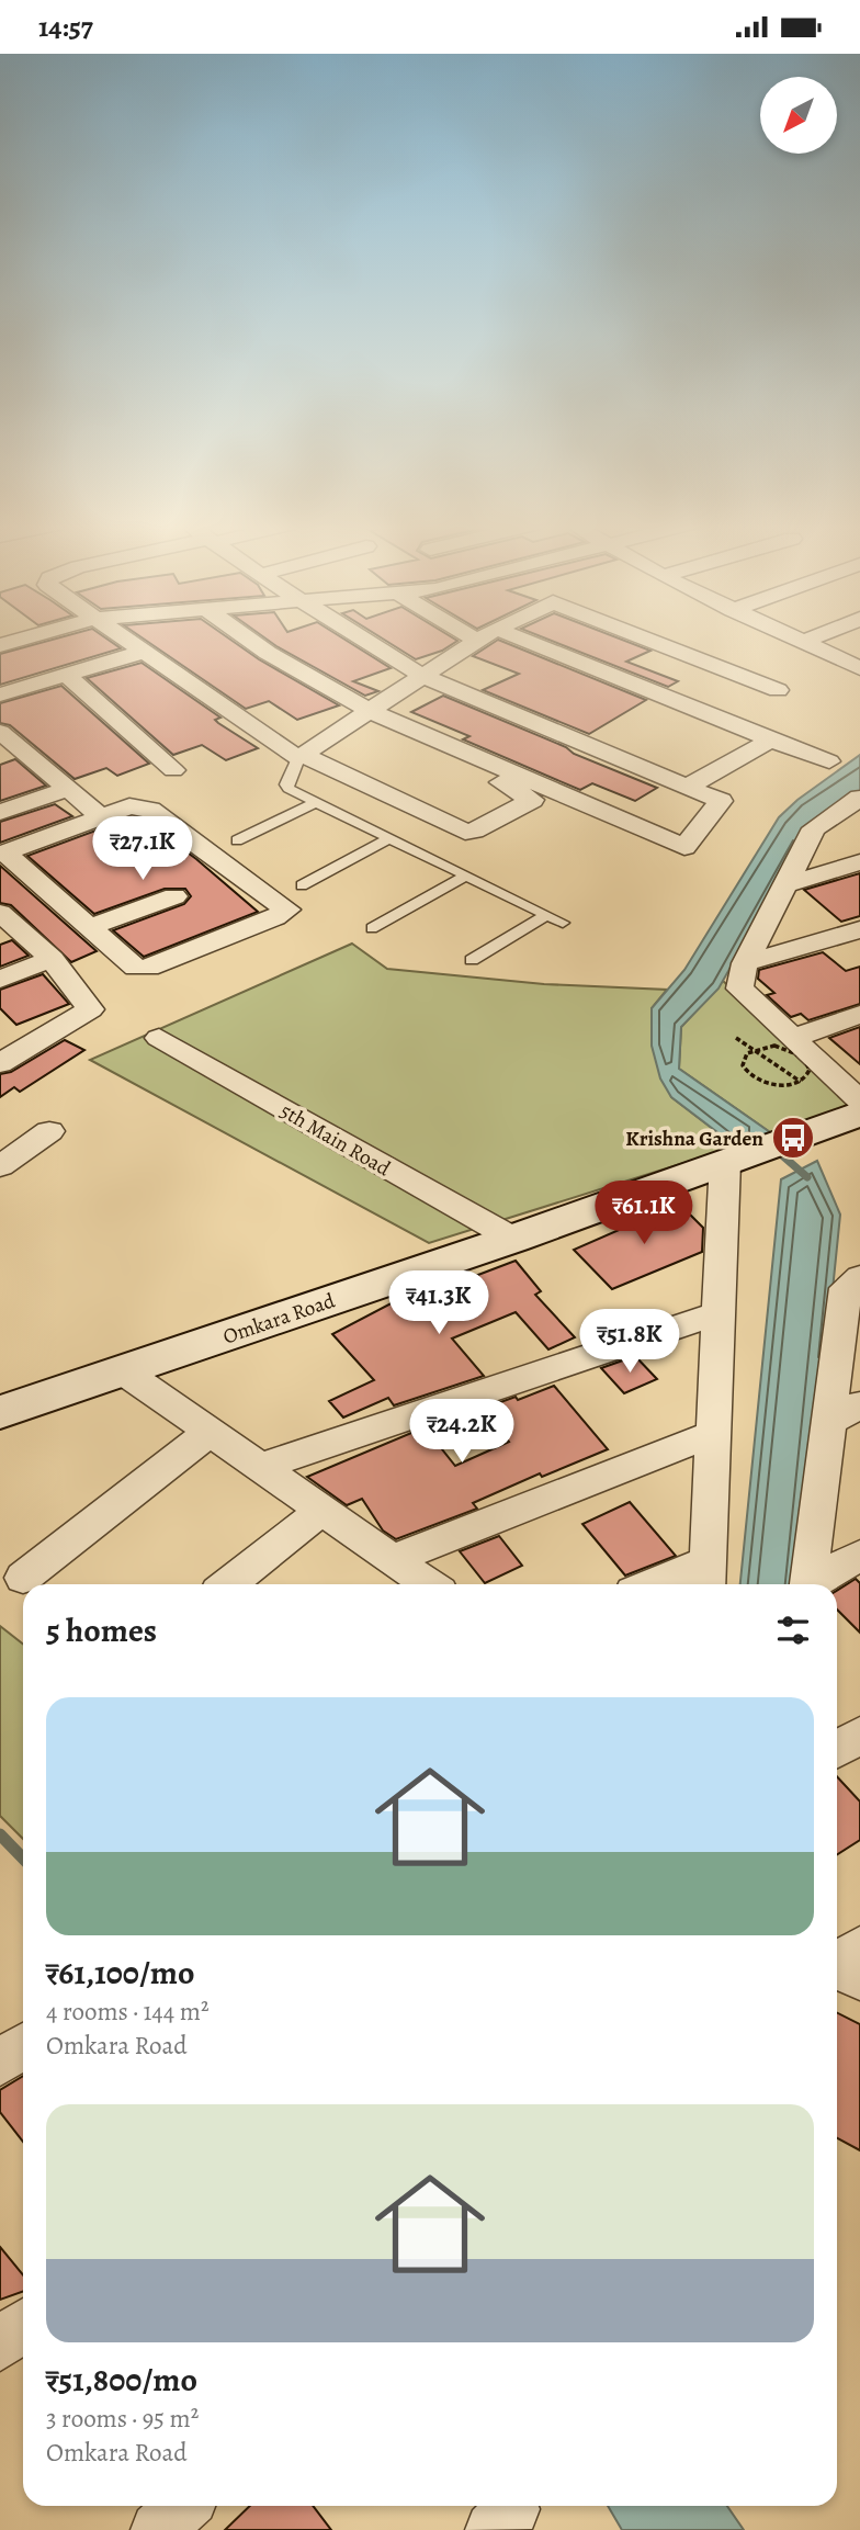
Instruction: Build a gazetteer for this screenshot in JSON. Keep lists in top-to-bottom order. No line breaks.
{"streets":{"street":["5th Main Road","Omkara Road"]},"crossings":[["5th Main Road","Omkara Road"]],"places":{"bus stop":["Krishna Garden"]},"north":"bottom left","page":{"status":"14:57","price":["₹27.1K","₹61.1K","₹41.3K","₹51.8K","₹24.2K"],"heading":"5 homes","list":[{"name":"₹61,100/mo","note":"4 rooms · 144 m² · Omkara Road"},{"name":"₹51,800/mo","note":"3 rooms · 95 m² · Omkara Road"}]}}
